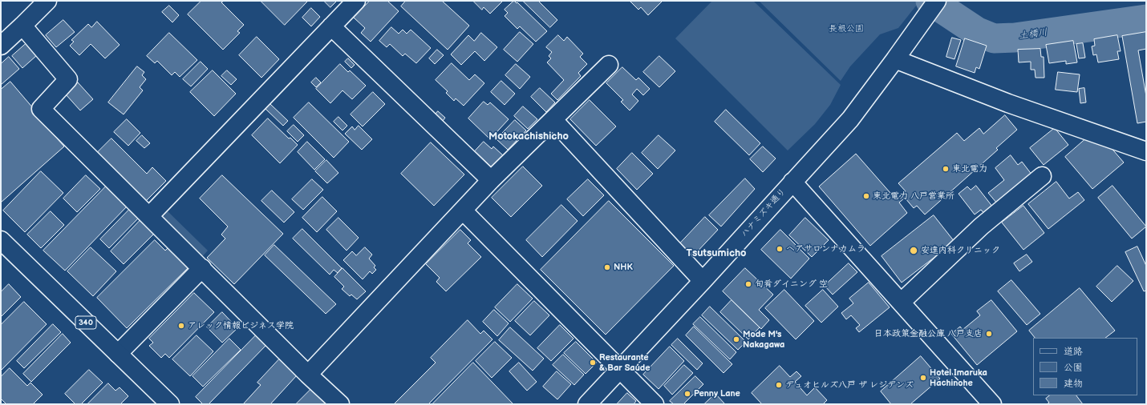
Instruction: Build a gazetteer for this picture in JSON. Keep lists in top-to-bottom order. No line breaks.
{"streets":{"main road":["ハナミズキ通り","340"]},"districts":["Motokachishicho","Tsutsumicho"],"water":["土橋川"],"parks":["長根公園"],"places":["東北電力","東北電力 八戸営業所","ヘアサロンナカムラ","安達内科クリニック","NHK","旬肴ダイニング 空","アレック情報ビジネス学院","日本政策金融公庫 八戸支店","Mode M's Nakagawa","Restaurante & Bar Saúde","Hotel Imaruka Hachinohe","デュオヒルズ八戸 ザ レジデンズ","Penny Lane"],"legend":["道路","公園","建物"]}
